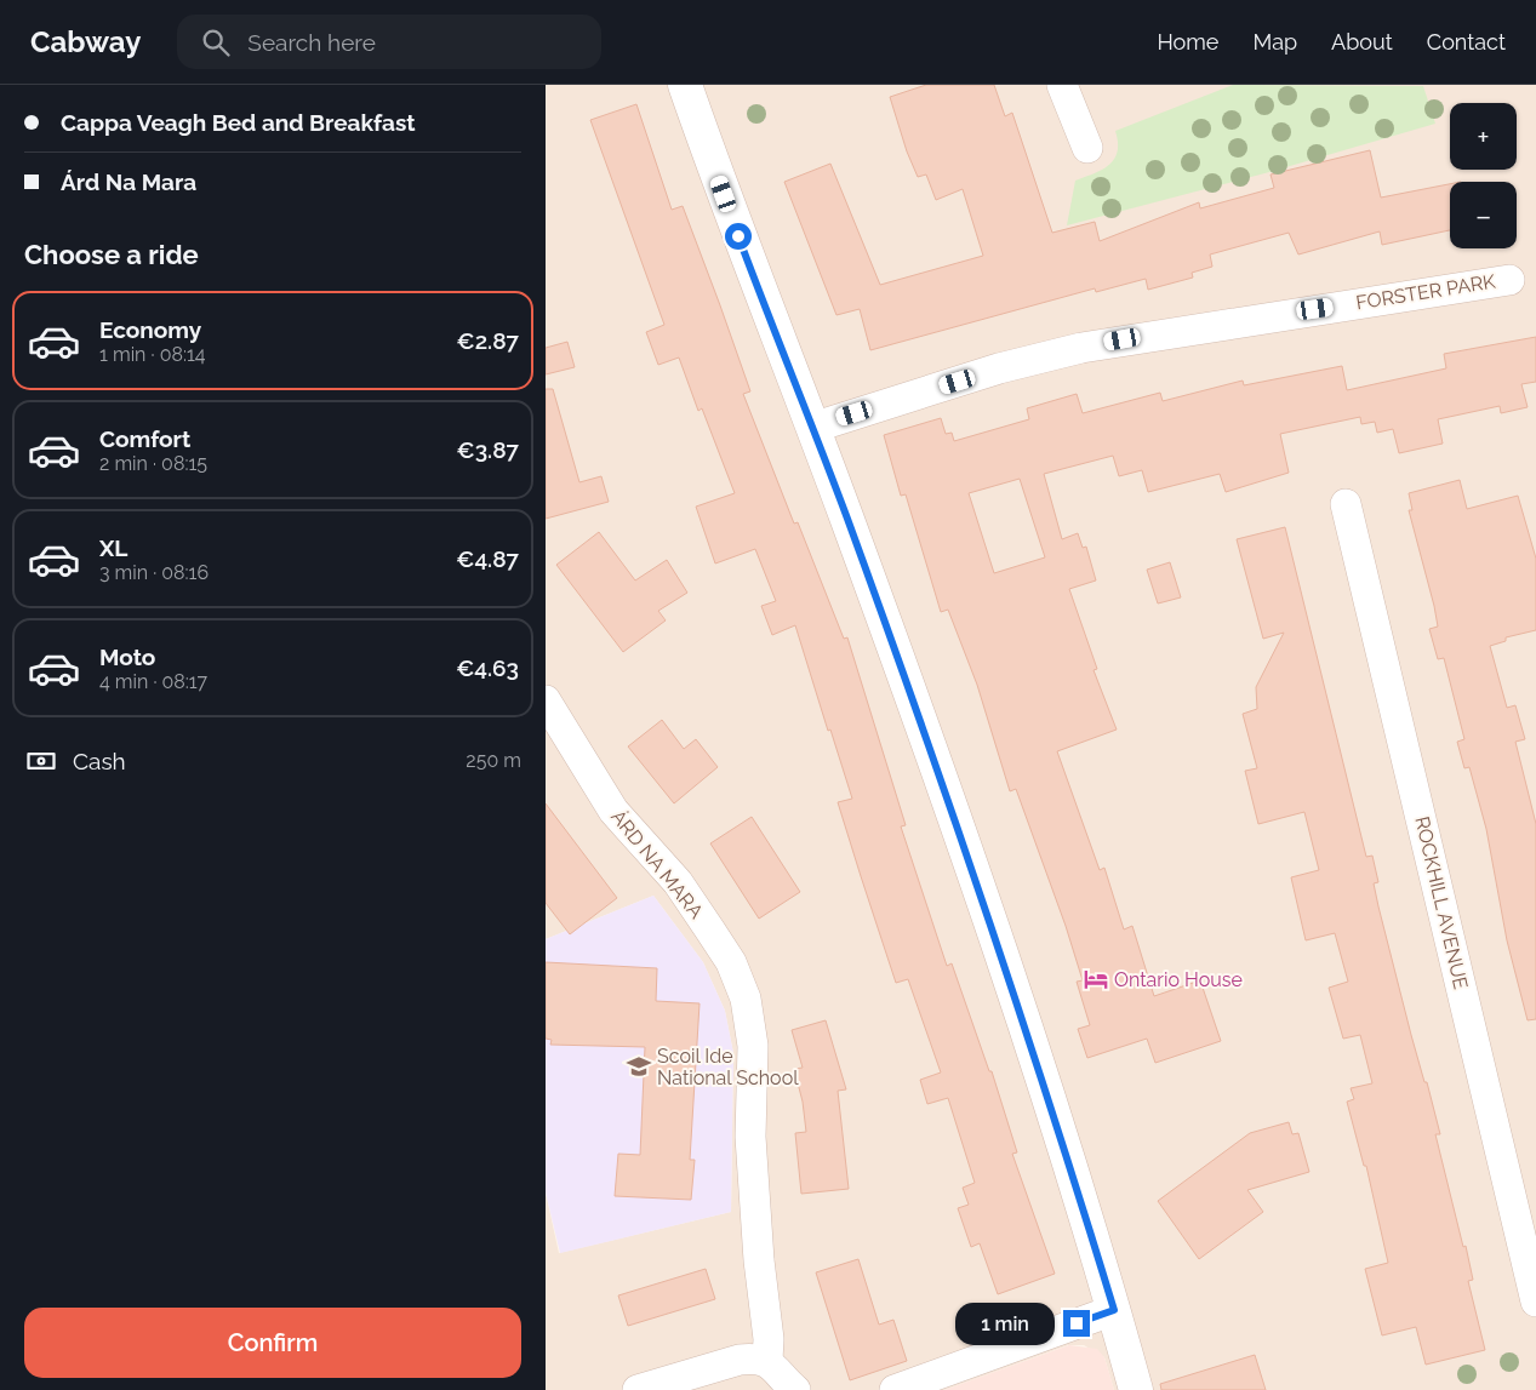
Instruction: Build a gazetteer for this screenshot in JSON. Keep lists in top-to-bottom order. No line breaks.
{"streets":{"street":["FORSTER PARK","ÁRD NA MARA","ROCKHILL AVENUE"]},"places":{"hotel":["Ontario House"],"school or university":["Scoil Ide National School"]},"page":{"header":"Cabway","search":"Search here","nav":["Home","Map","About","Contact"],"banner":["Cappa Veagh Bed and Breakfast","Árd Na Mara"],"map_buttons":["+","−"],"heading":"Choose a ride","list":[{"name":"Economy","note":"1 min · 08:14","value":"€2.87"},{"name":"Comfort","note":"2 min · 08:15","value":"€3.87"},{"name":"XL","note":"3 min · 08:16","value":"€4.87"},{"name":"Moto","note":"4 min · 08:17","value":"€4.63"}],"pay":["Cash","250 m"],"buttons":"Confirm","bubble":"1 min"}}
